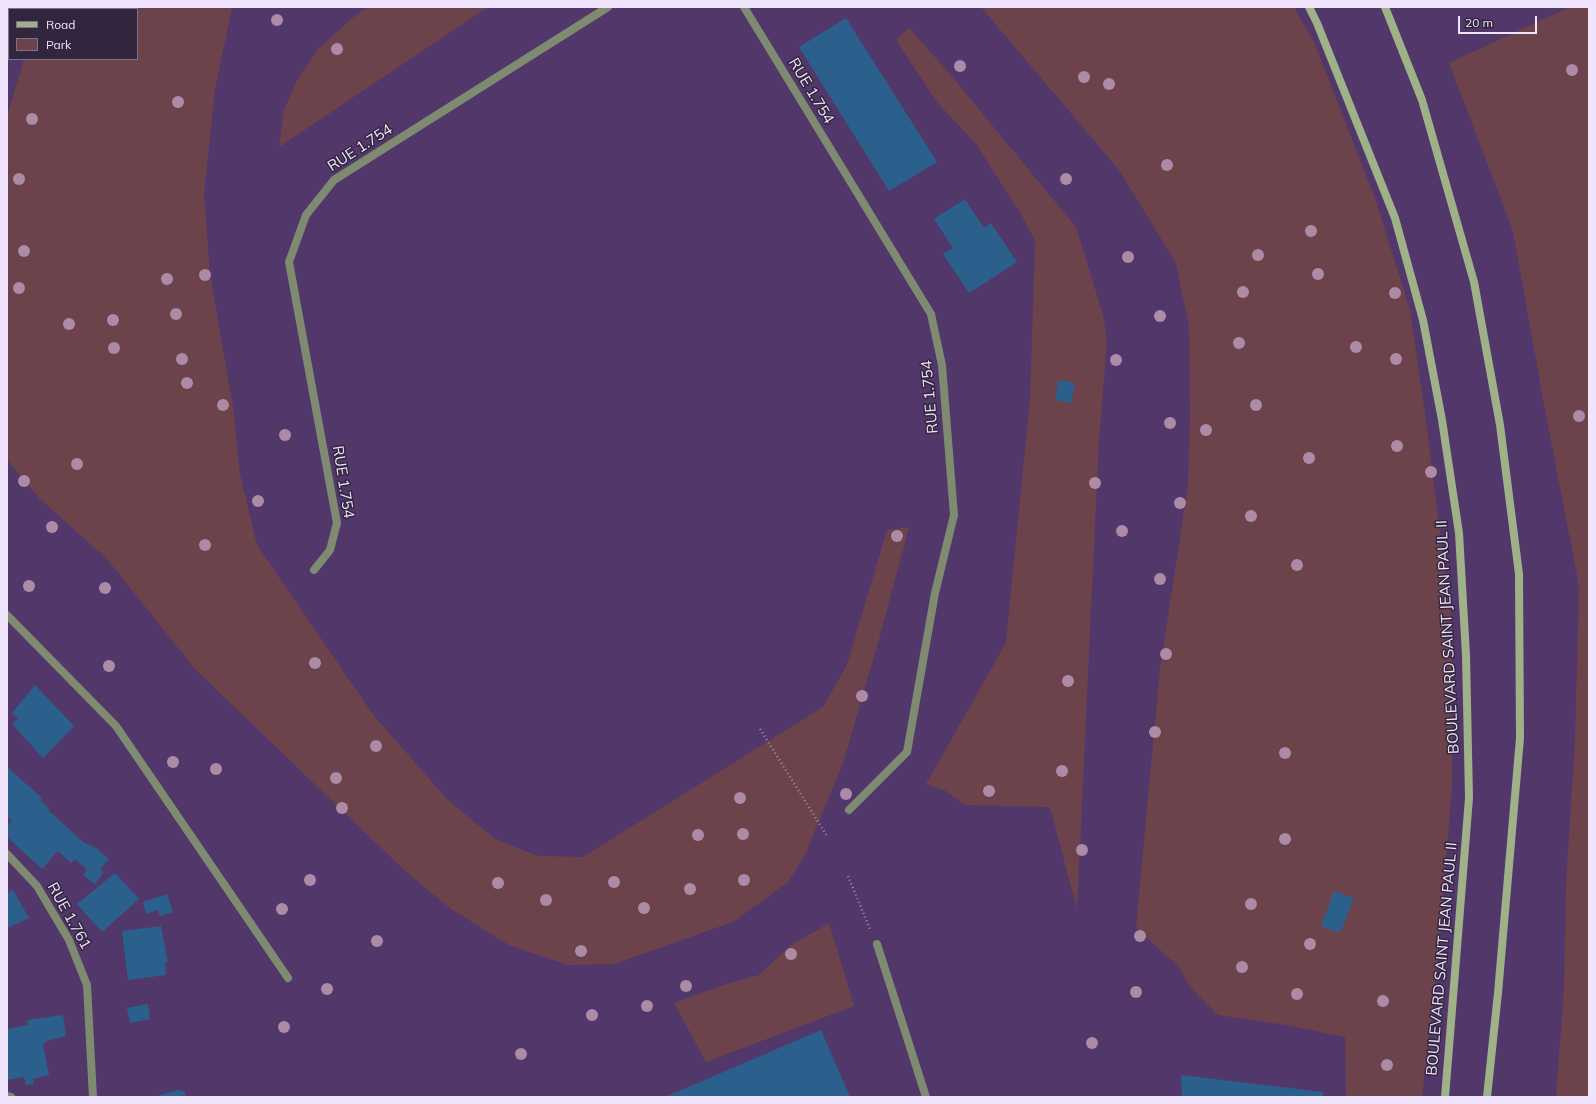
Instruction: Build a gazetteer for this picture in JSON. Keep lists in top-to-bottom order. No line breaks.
{"streets":{"main road":["BOULEVARD SAINT JEAN PAUL II"],"street":["RUE 1.754","RUE 1.761"]},"legend":["Road","Park"],"scale_bar":"20 m"}
